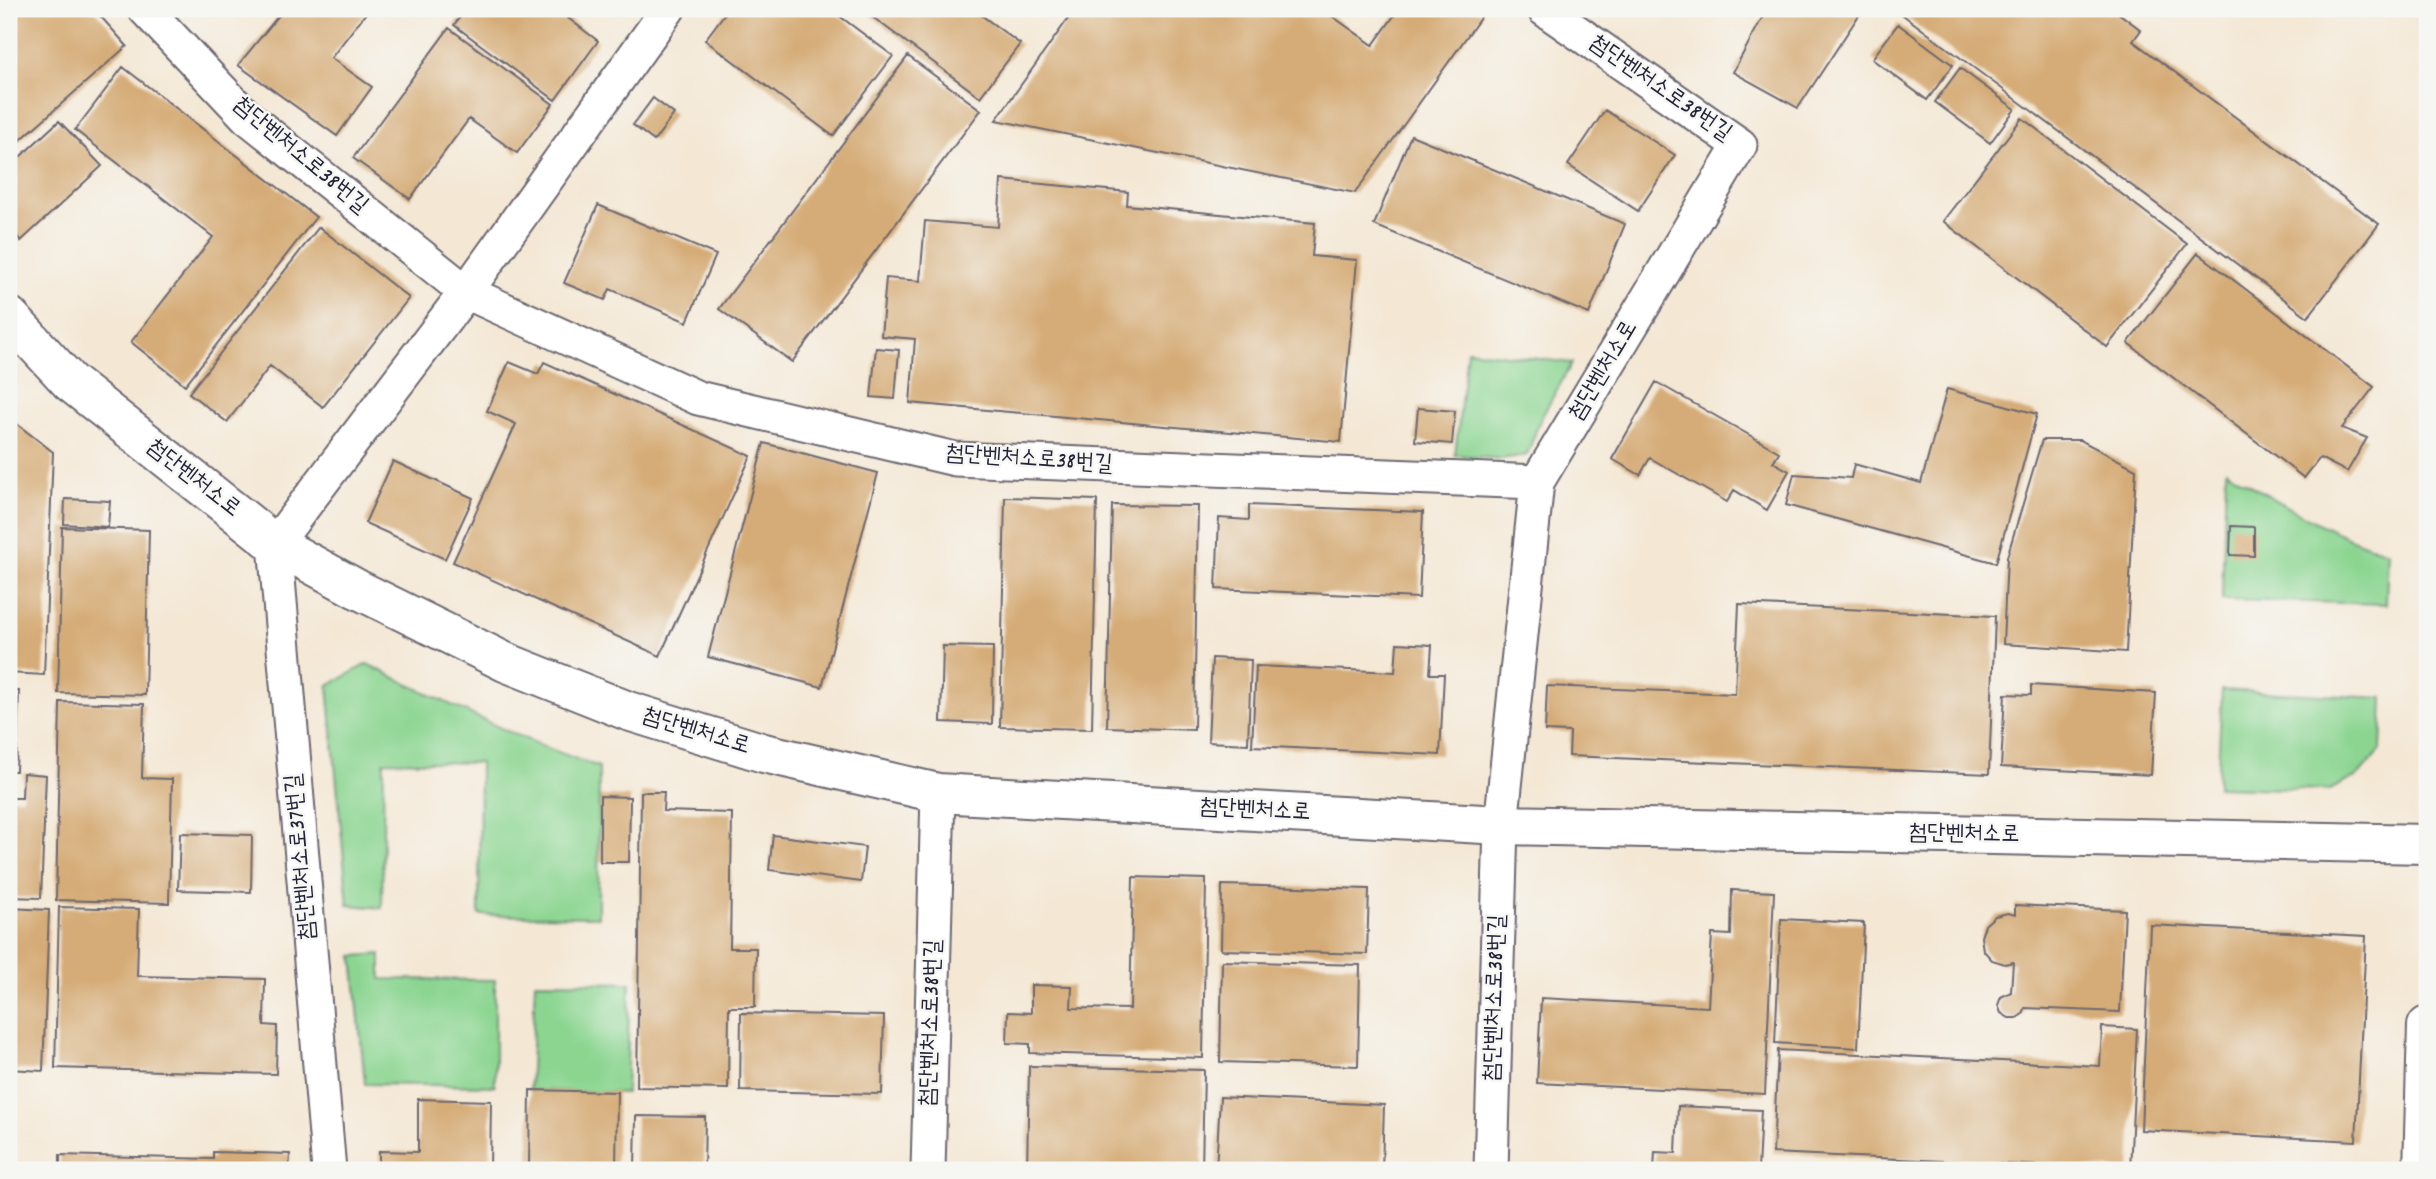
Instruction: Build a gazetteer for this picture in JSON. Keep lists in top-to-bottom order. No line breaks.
{"streets":{"street":["첨단벤처소로38번길","첨단벤처소로","첨단벤처소로37번길"]},"crossings":[["첨단벤처소로38번길","첨단벤처소로"],["첨단벤처소로","첨단벤처소로37번길"]]}
